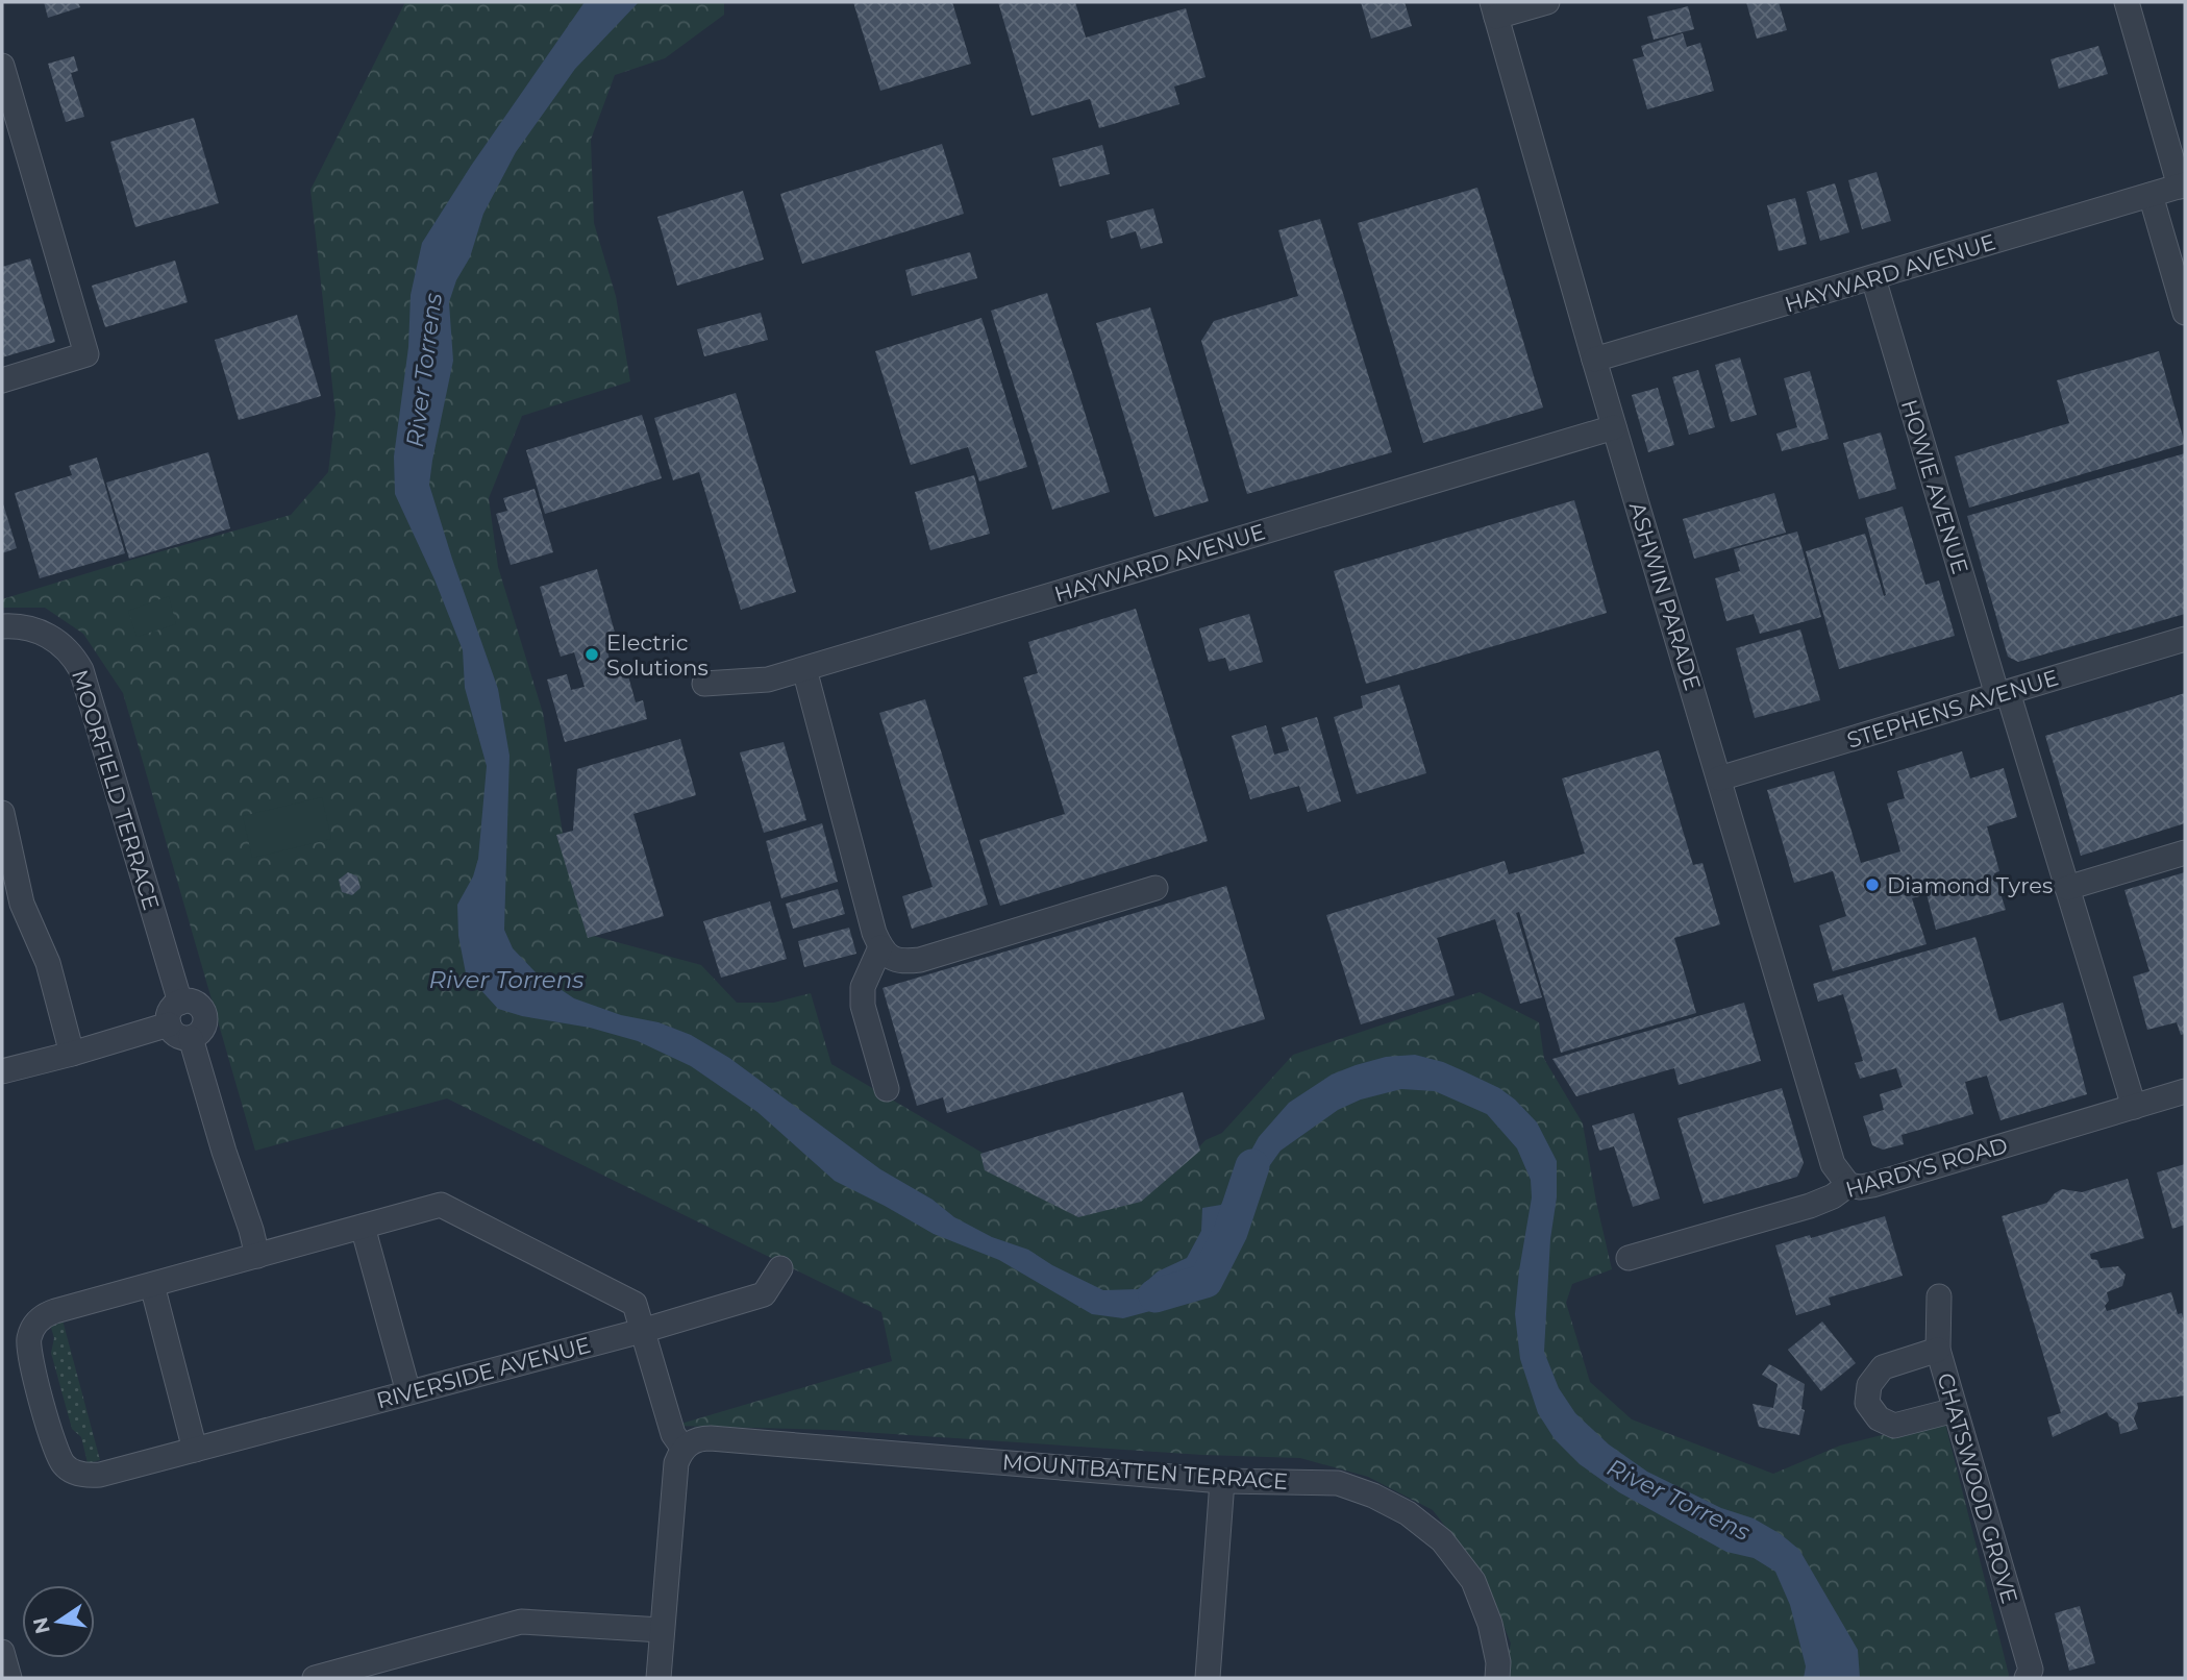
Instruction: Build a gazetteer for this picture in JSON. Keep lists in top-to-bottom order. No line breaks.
{"streets":{"street":["HAYWARD AVENUE","HOWIE AVENUE","ASHWIN PARADE","STEPHENS AVENUE","MOORFIELD TERRACE","HARDYS ROAD","RIVERSIDE AVENUE","MOUNTBATTEN TERRACE","CHATSWOOD GROVE"]},"crossings":[["HAYWARD AVENUE","HOWIE AVENUE"],["HAYWARD AVENUE","ASHWIN PARADE"],["HOWIE AVENUE","STEPHENS AVENUE"],["HOWIE AVENUE","HARDYS ROAD"],["ASHWIN PARADE","STEPHENS AVENUE"],["ASHWIN PARADE","HARDYS ROAD"]],"water":["River Torrens"],"places":["Electric Solutions","Diamond Tyres"],"north":"left"}
